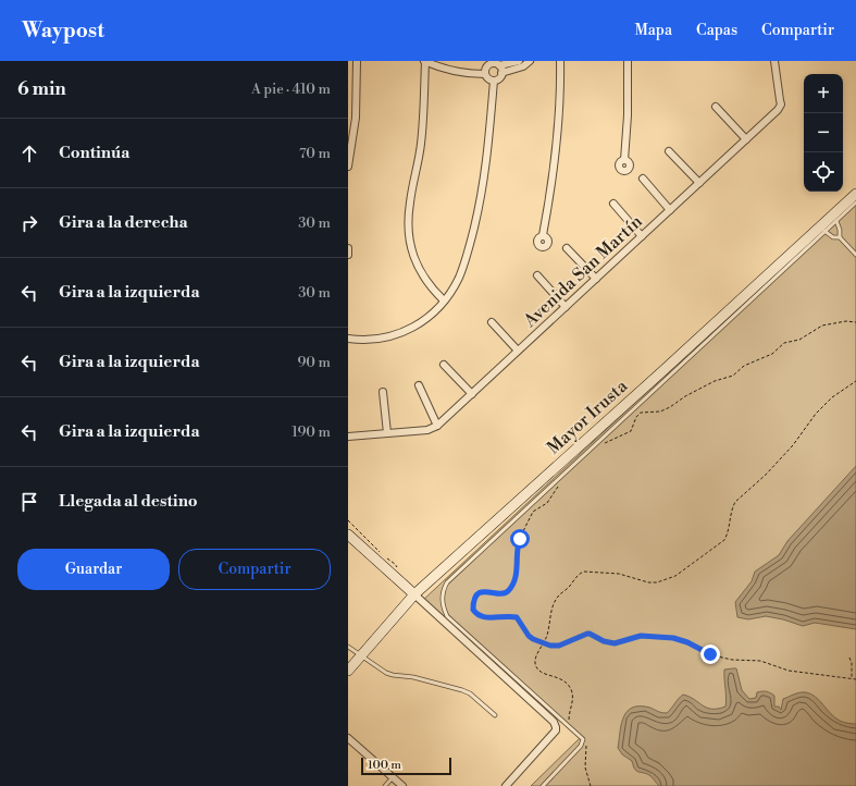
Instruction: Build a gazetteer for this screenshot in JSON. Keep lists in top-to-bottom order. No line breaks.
{"streets":{"main road":["Mayor Irusta"],"street":["Avenida San Martín"]},"scale_bar":"100 m","page":{"header":"Waypost","nav":["Mapa","Capas","Compartir"],"heading":["6 min","A pie · 410 m"],"map_buttons":["+","−"],"list":[["Continúa","70 m"],["Gira a la derecha","30 m"],["Gira a la izquierda","30 m"],["Gira a la izquierda","90 m"],["Gira a la izquierda","190 m"],"Llegada al destino"],"buttons":["Guardar","Compartir"],"scale":"100 m"}}
